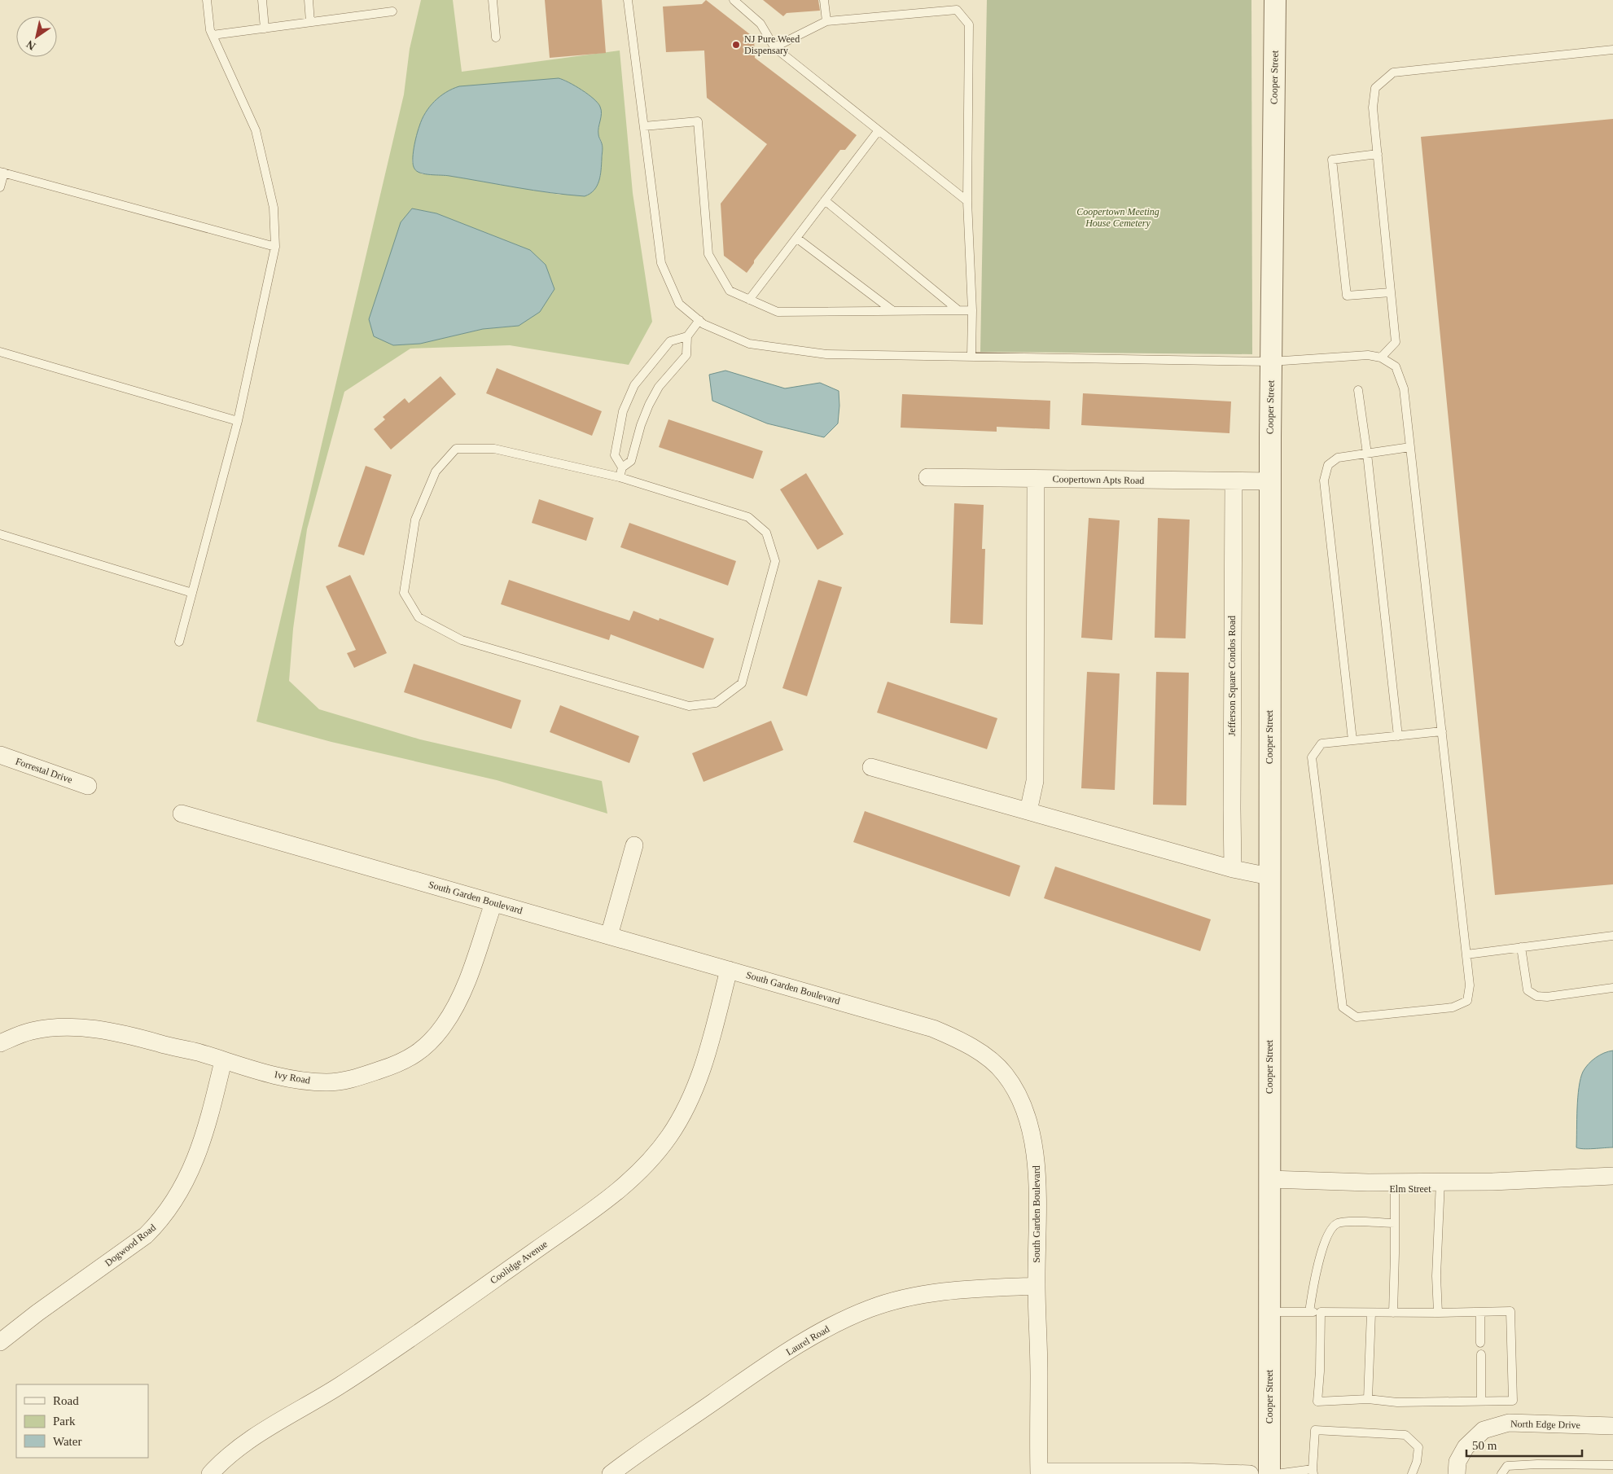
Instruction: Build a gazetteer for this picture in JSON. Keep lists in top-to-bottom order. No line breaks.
{"streets":{"street":["Cooper Street","Coopertown Apts Road","Jefferson Square Condos Road","Forrestal Drive","South Garden Boulevard","Ivy Road","Elm Street","Dogwood Road","Coolidge Avenue","Laurel Road","North Edge Drive"]},"crossings":[["Cooper Street","Coopertown Apts Road"],["Cooper Street","Elm Street"],["Coopertown Apts Road","Jefferson Square Condos Road"],["South Garden Boulevard","Ivy Road"],["South Garden Boulevard","Coolidge Avenue"],["South Garden Boulevard","Laurel Road"],["Ivy Road","Dogwood Road"]],"parks":["Coopertown Meeting House Cemetery"],"places":["NJ Pure Weed Dispensary"],"legend":["Road","Park","Water"],"scale_bar":"50 m","north":"bottom left"}
